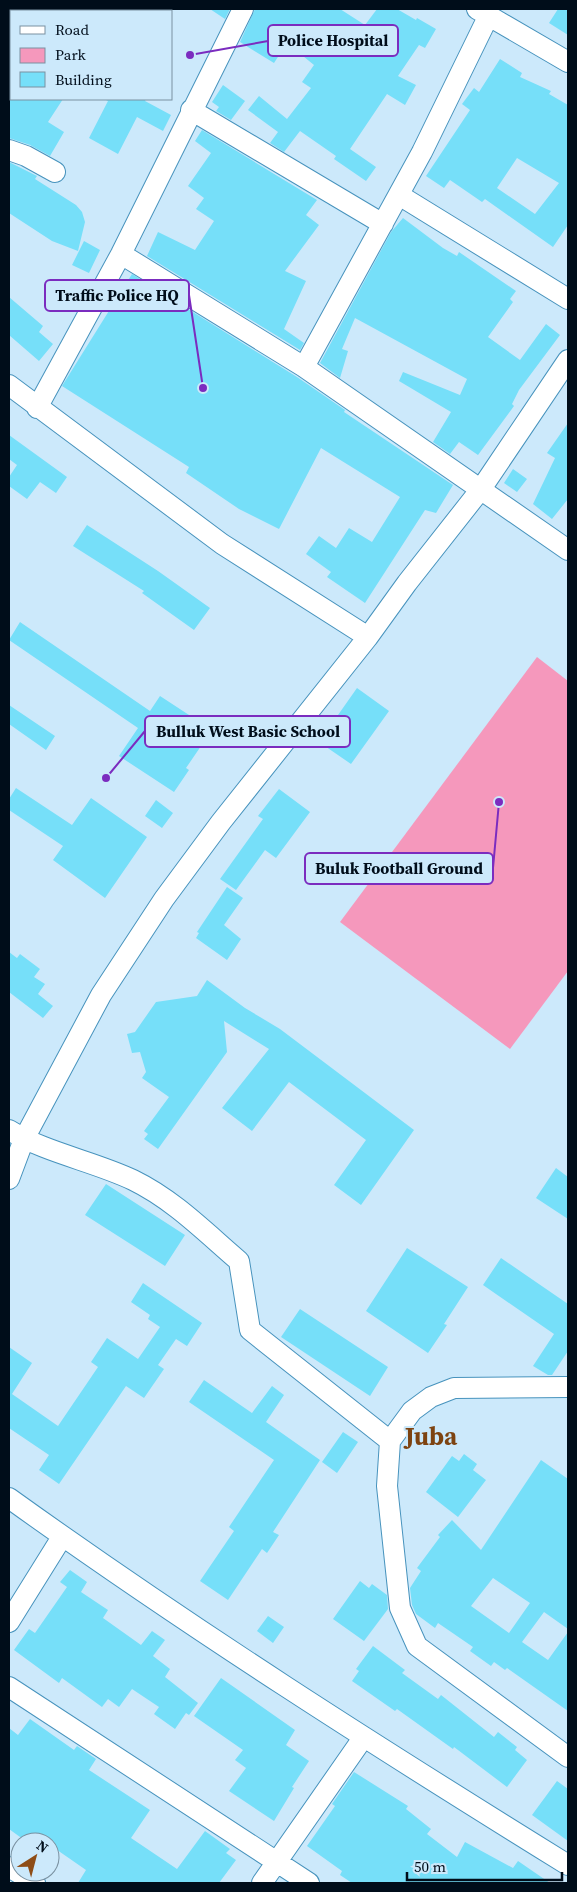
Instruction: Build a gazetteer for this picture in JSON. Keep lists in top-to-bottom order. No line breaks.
{"districts":["Juba"],"places":["Police Hospital","Traffic Police HQ","Bulluk West Basic School","Buluk Football Ground"],"legend":["Road","Park","Building"],"scale_bar":"50 m","north":"top right"}
